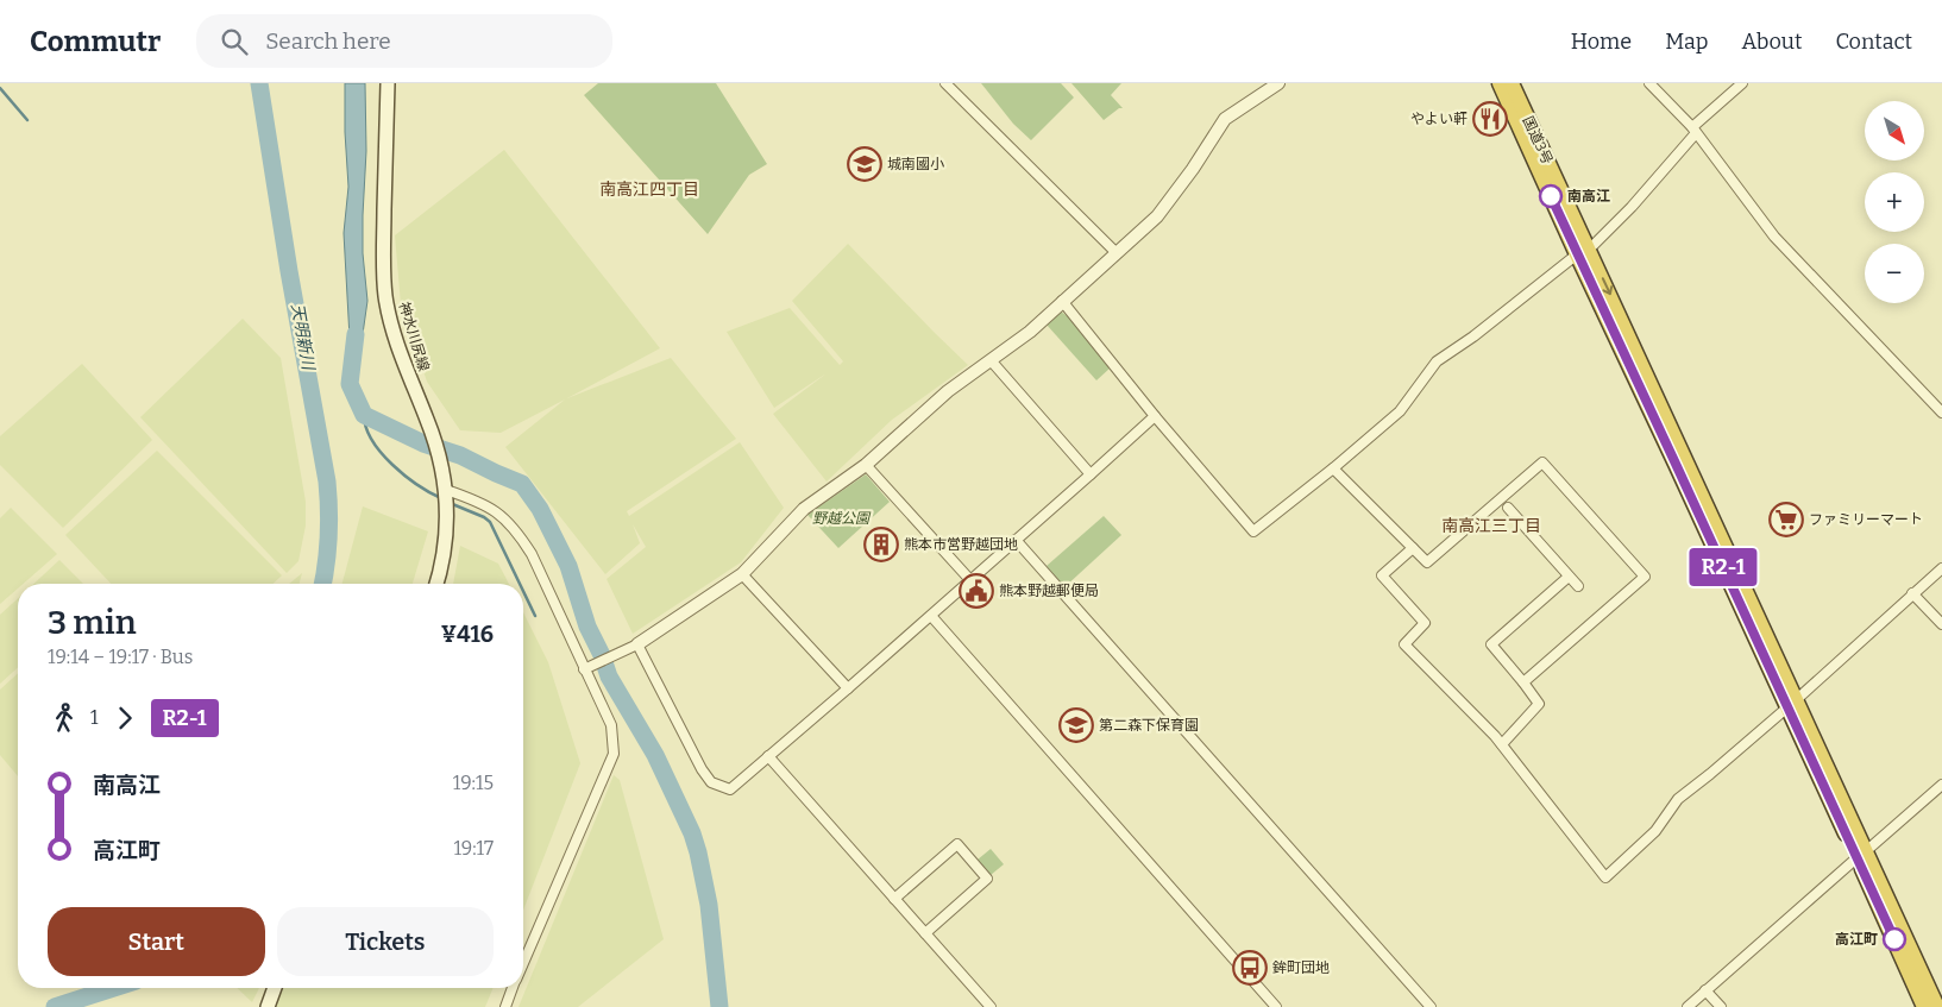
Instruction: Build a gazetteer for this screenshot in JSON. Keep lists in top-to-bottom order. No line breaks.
{"streets":{"highway":["国道3号"],"main road":["神水川尻線"]},"districts":["南高江四丁目","南高江三丁目"],"water":["天明新川"],"parks":["野越公園"],"places":{"restaurant":["やよい軒"],"school or university":["城南國小","第二森下保育園"],"other":["南高江","高江町"],"supermarket":["ファミリーマート"],"building":["熊本市営野越団地"],"public building":["熊本野越郵便局"],"bus stop":["鉾町団地"]},"lines":["bus line R2-1"],"north":"bottom right","page":{"header":"Commutr","search":"Search here","nav":["Home","Map","About","Contact"],"on_map":"R2-1","map_buttons":["+","−"],"heading":["3 min","19:14 – 19:17 · Bus","¥416"],"legs":["1","R2-1"],"list":[{"name":"南高江","value":"19:15"},{"name":"高江町","value":"19:17"}],"buttons":["Start","Tickets"]}}
